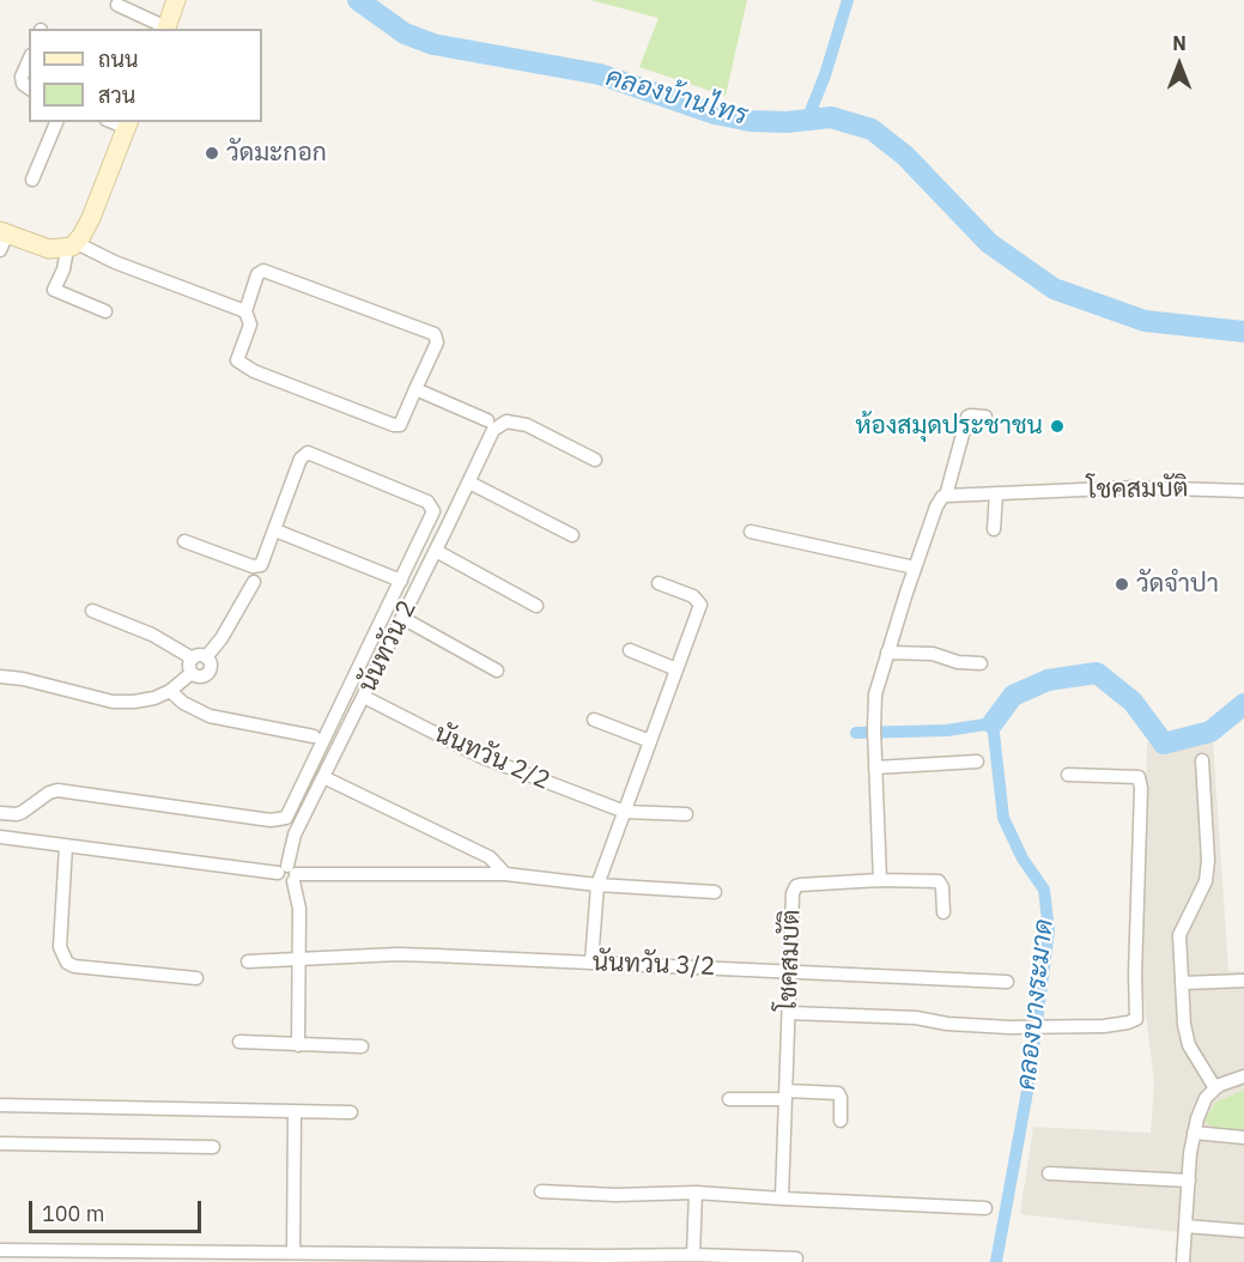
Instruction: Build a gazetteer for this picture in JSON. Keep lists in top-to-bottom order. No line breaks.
{"streets":{"street":["โชคสมบัติ","นันทวัน 2","นันทวัน 2/2","นันทวัน 3/2"]},"crossings":[["โชคสมบัติ","นันทวัน 3/2"],["นันทวัน 2","นันทวัน 2/2"]],"water":["คลองบ้านไทร","คลองบางระมาด"],"places":["วัดมะกอก","ห้องสมุดประชาชน","วัดจำปา"],"legend":["ถนน","สวน"],"scale_bar":"100 m","north":"top"}
